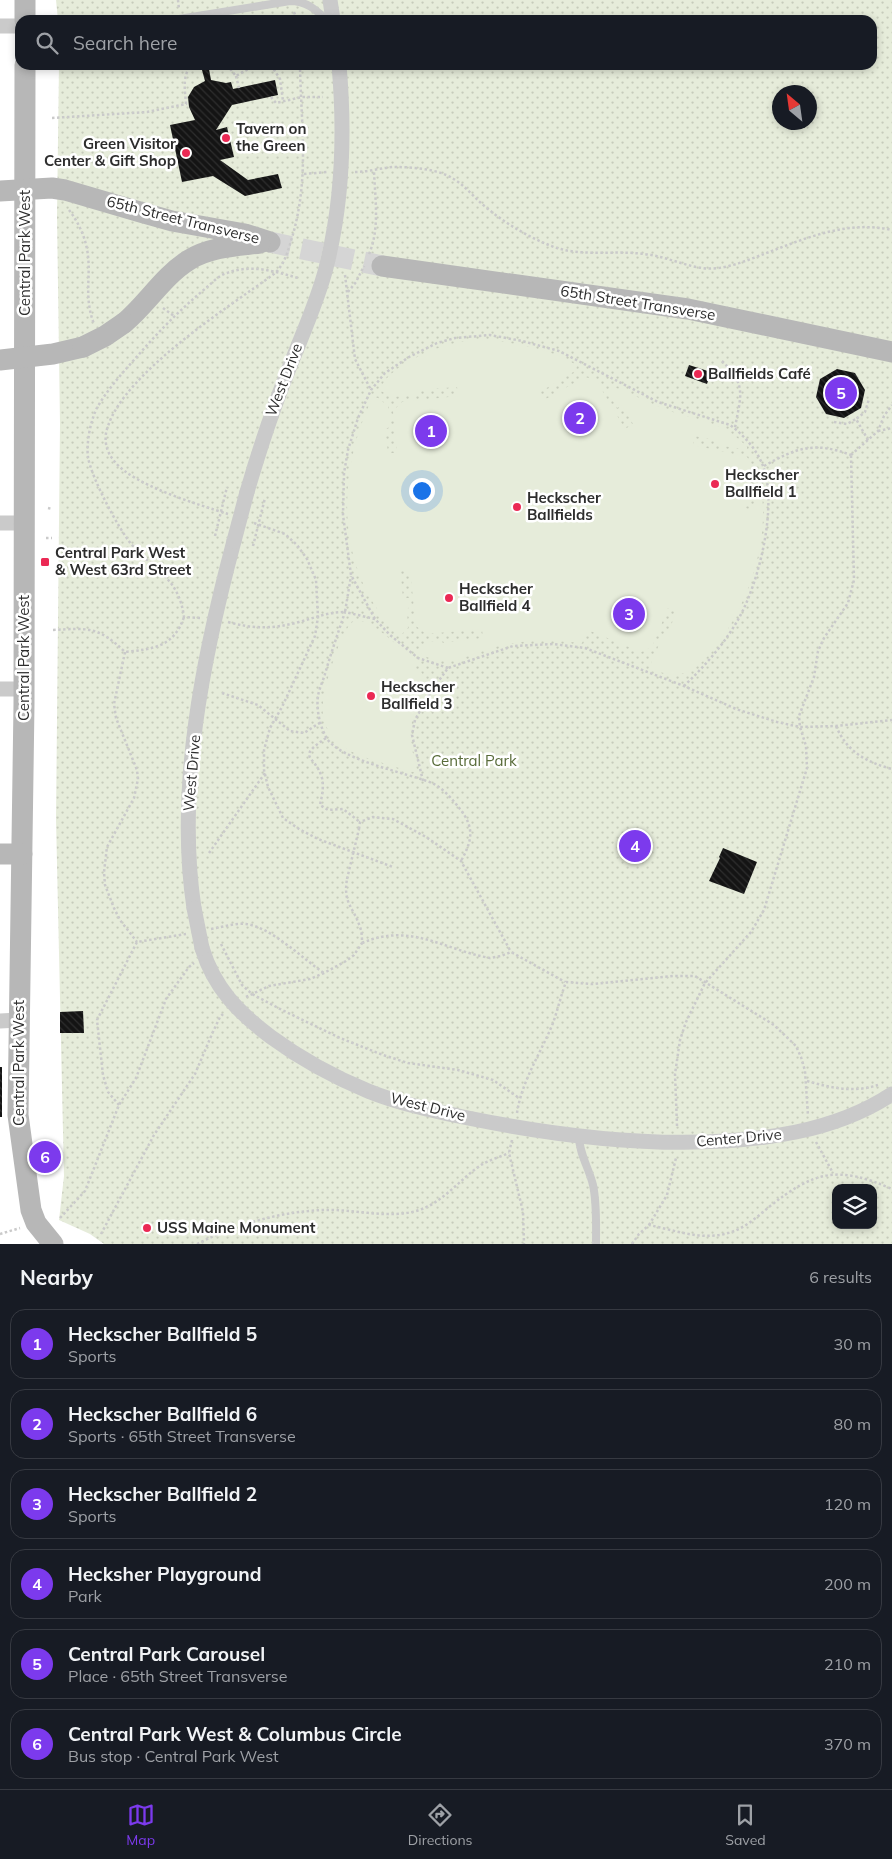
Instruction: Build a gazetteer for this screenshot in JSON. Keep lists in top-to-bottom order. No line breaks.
{"streets":{"main road":["65th Street Transverse","Central Park West"],"street":["West Drive","Center Drive"]},"crossings":[["65th Street Transverse","Central Park West"],["West Drive","Center Drive"]],"parks":["Central Park"],"places":{"other":["Tavern on the Green","Green Visitor Center & Gift Shop","Ballfields Café","Heckscher Ballfield 1","Heckscher Ballfields","Heckscher Ballfield 4","Heckscher Ballfield 3","USS Maine Monument"],"transit":["Central Park West & West 63rd Street"]},"north":"top left","page":{"search":"Search here","pins":["5","2","1","3","4","6"],"heading":["Nearby","6 results"],"list":[{"mark":"1","name":"Heckscher Ballfield 5","note":"Sports","value":"30 m"},{"mark":"2","name":"Heckscher Ballfield 6","note":"Sports · 65th Street Transverse","value":"80 m"},{"mark":"3","name":"Heckscher Ballfield 2","note":"Sports","value":"120 m"},{"mark":"4","name":"Hecksher Playground","note":"Park","value":"200 m"},{"mark":"5","name":"Central Park Carousel","note":"Place · 65th Street Transverse","value":"210 m"},{"mark":"6","name":"Central Park West & Columbus Circle","note":"Bus stop · Central Park West","value":"370 m"}],"nav":["Map","Directions","Saved"]}}
